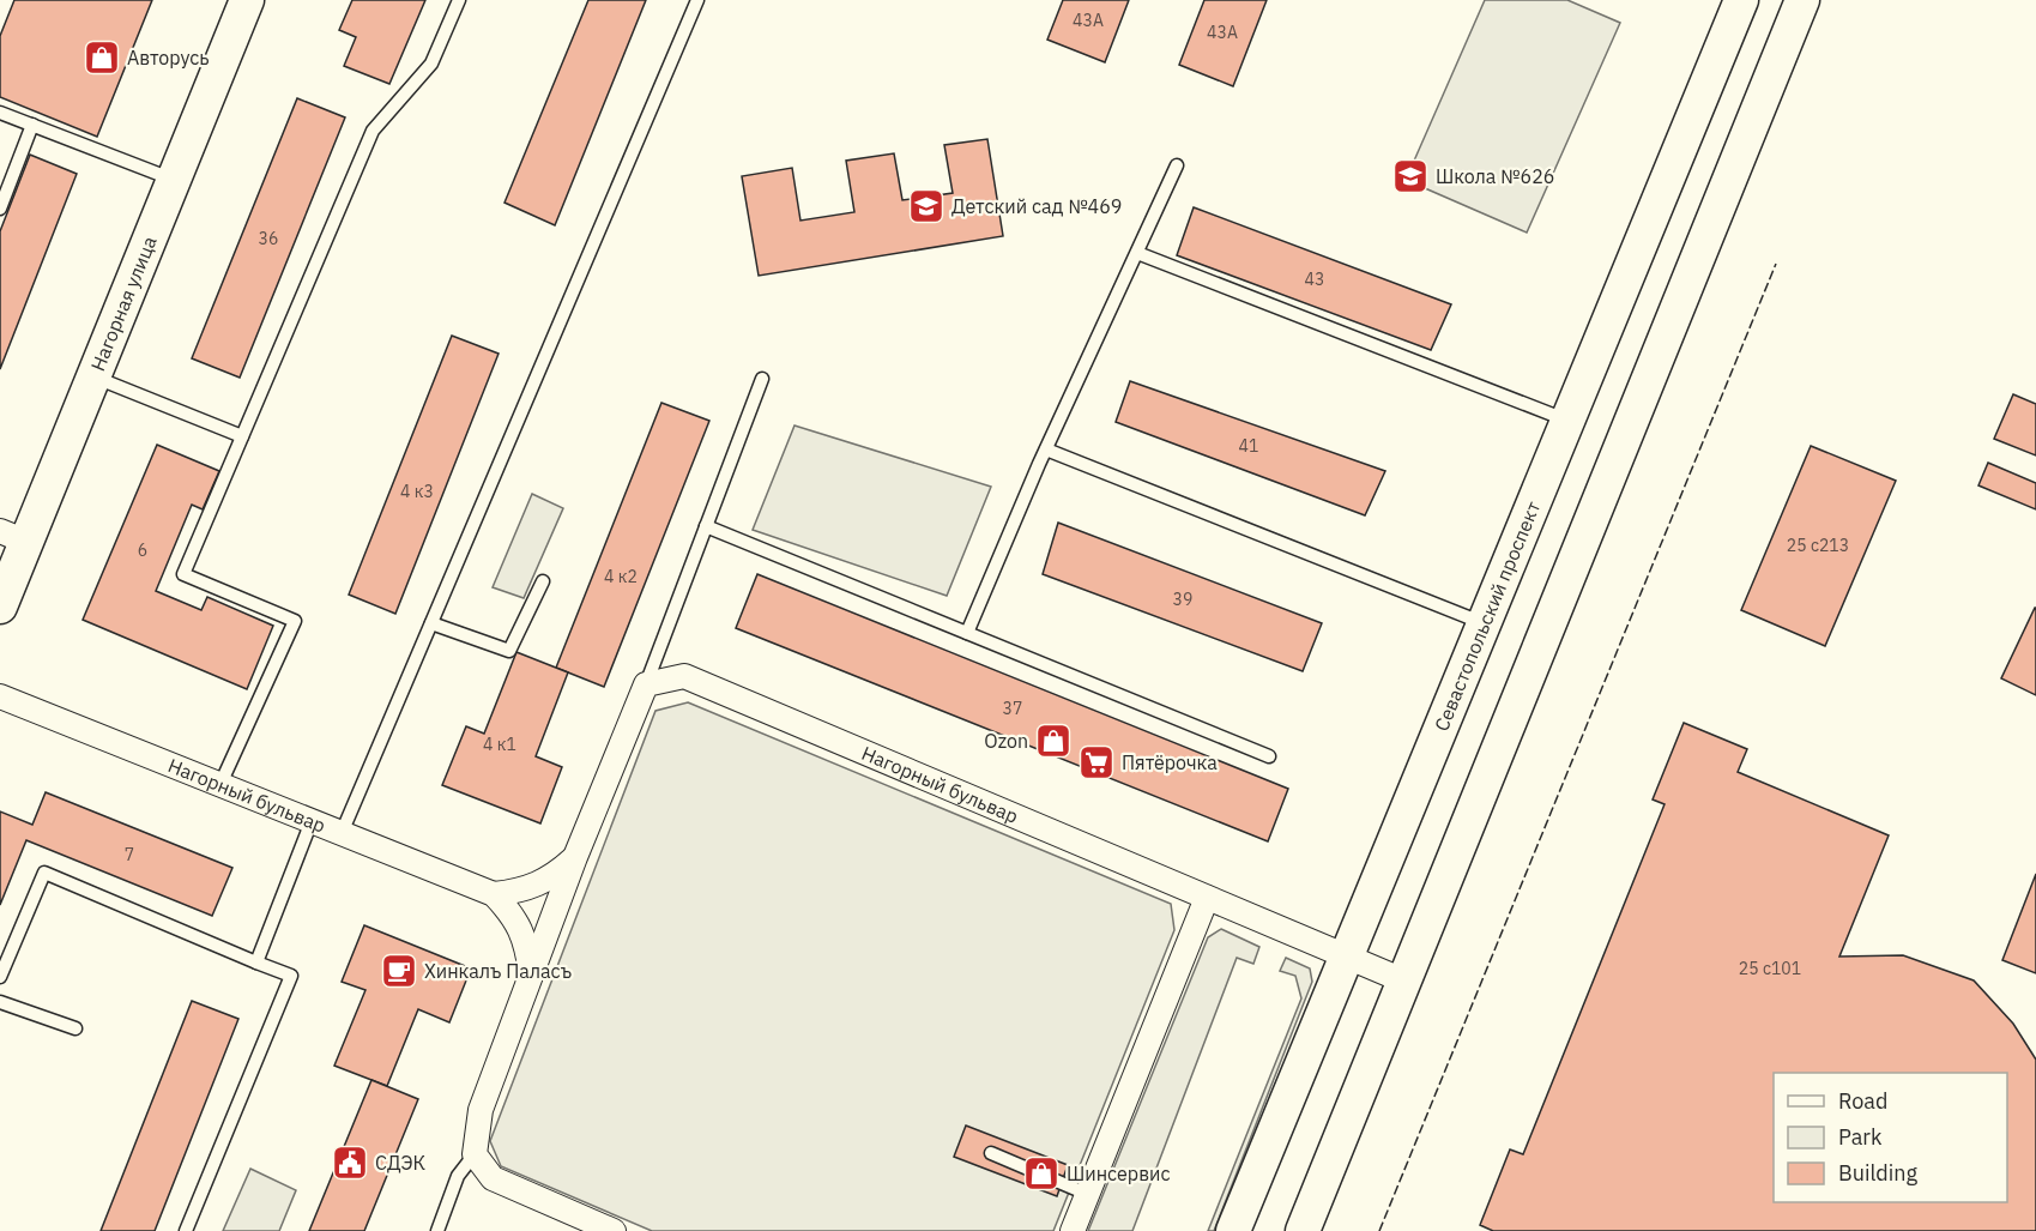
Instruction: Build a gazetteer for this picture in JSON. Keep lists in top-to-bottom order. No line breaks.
{"streets":{"main road":["Нагорная улица","Севастопольский проспект"],"street":["Нагорный бульвар"]},"crossings":[["Севастопольский проспект","Нагорный бульвар"]],"places":{"shop":["Авторусь","Ozon","Шинсервис"],"school or university":["Школа №626","Детский сад №469"],"supermarket":["Пятёрочка"],"cafe":["Хинкалъ Паласъ"],"public building":["СДЭК"]},"house_numbers":["43А","43А","36","43","41","4 к3","25 с213","6","4 к2","39","37","4 к1","7","25 с101"],"legend":["Road","Park","Building"]}
